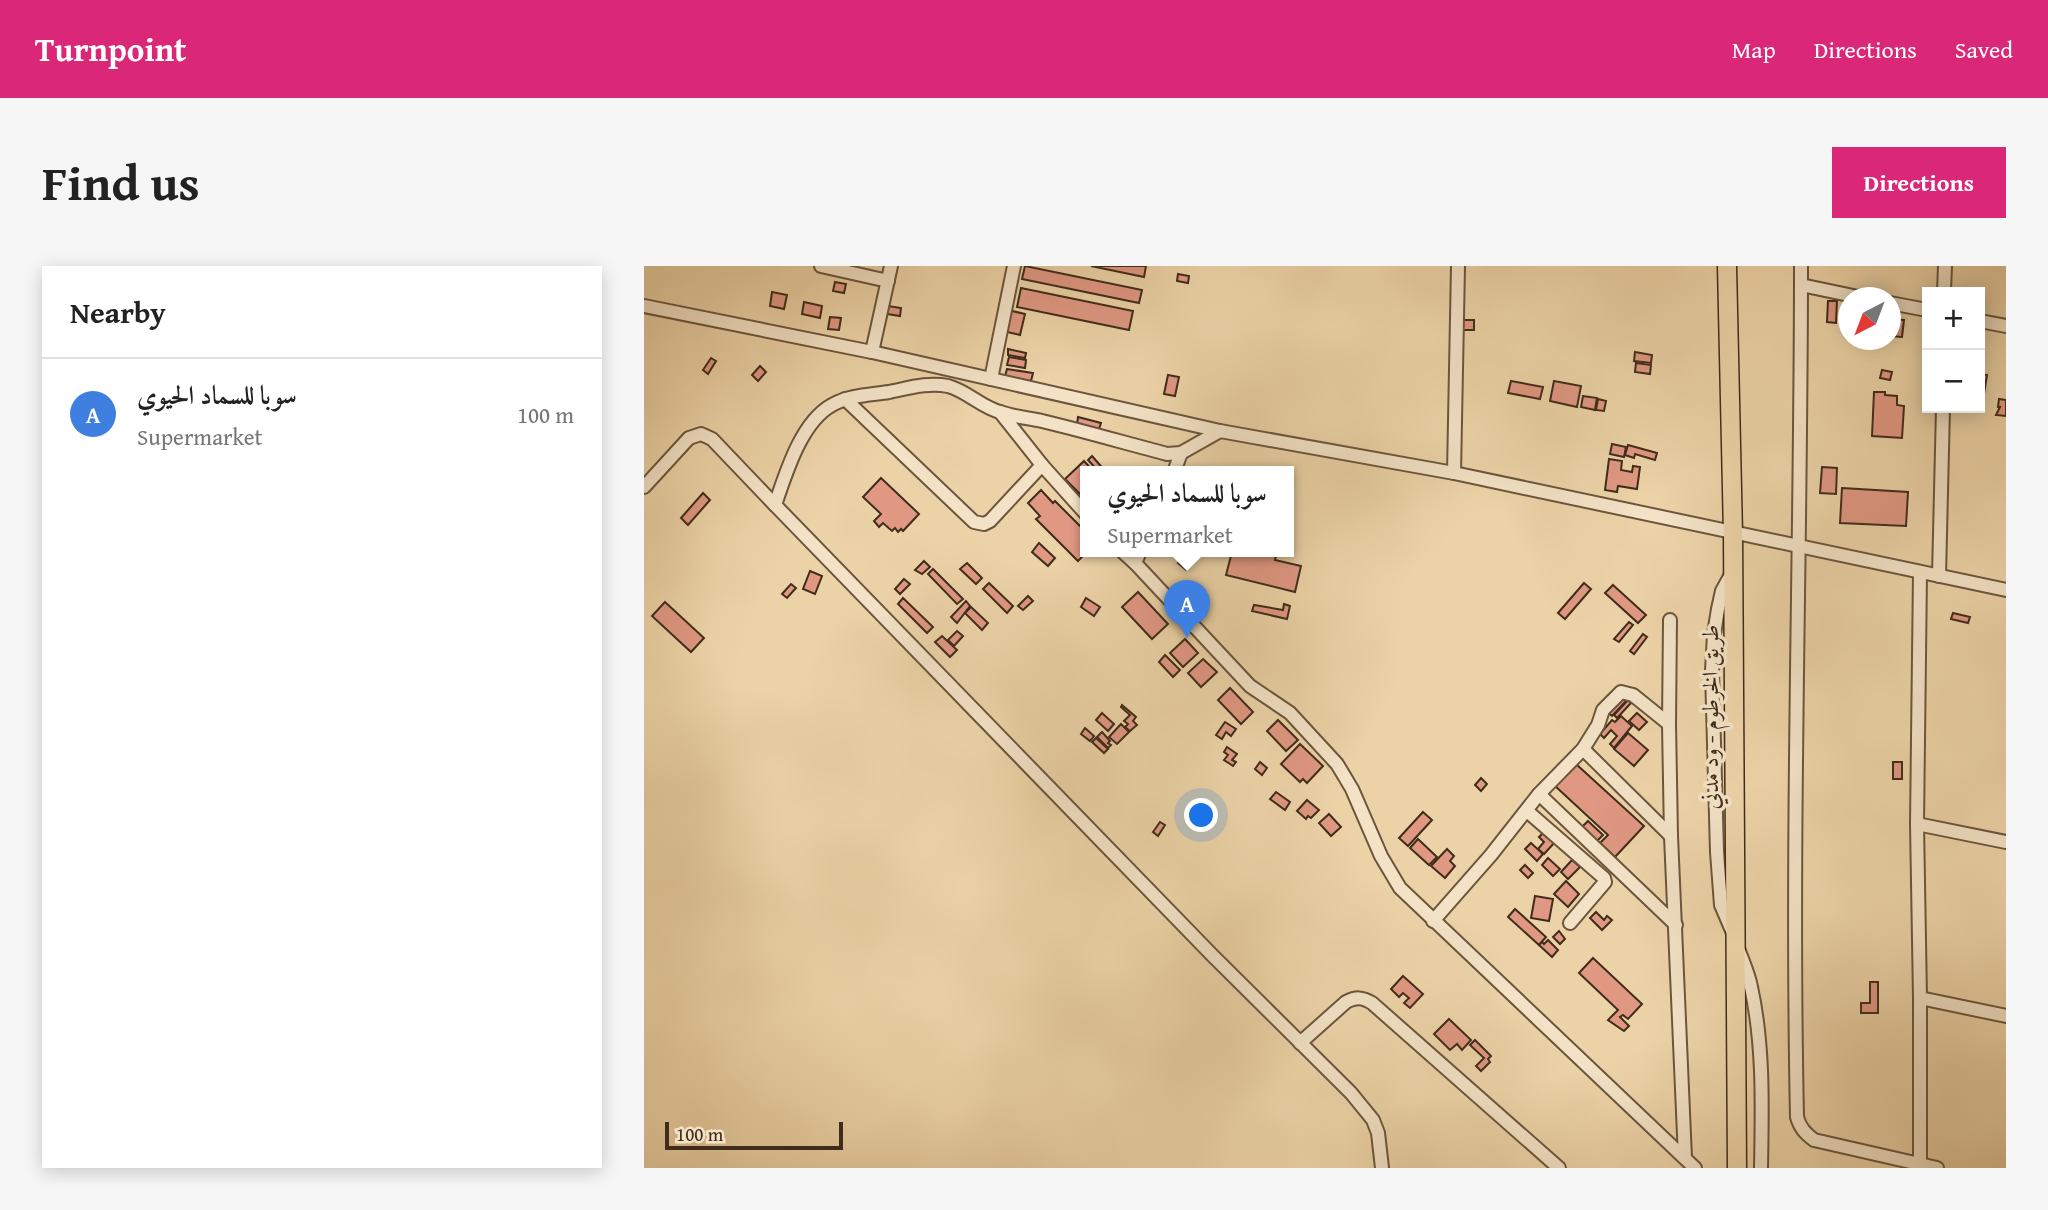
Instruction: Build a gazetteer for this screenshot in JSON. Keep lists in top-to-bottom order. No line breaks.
{"streets":{"highway":["طريق الخرطوم - ود مدني"]},"scale_bar":"100 m","north":"bottom left","page":{"header":"Turnpoint","nav":["Map","Directions","Saved"],"title":"Find us","buttons":"Directions","heading":"Nearby","map_buttons":["+","−"],"list":[{"mark":"A","name":"سوبا للسماد الحيوي","note":"Supermarket","value":"100 m"}],"popup":["سوبا للسماد الحيوي","Supermarket"],"pins":"A","scale":"100 m"}}
